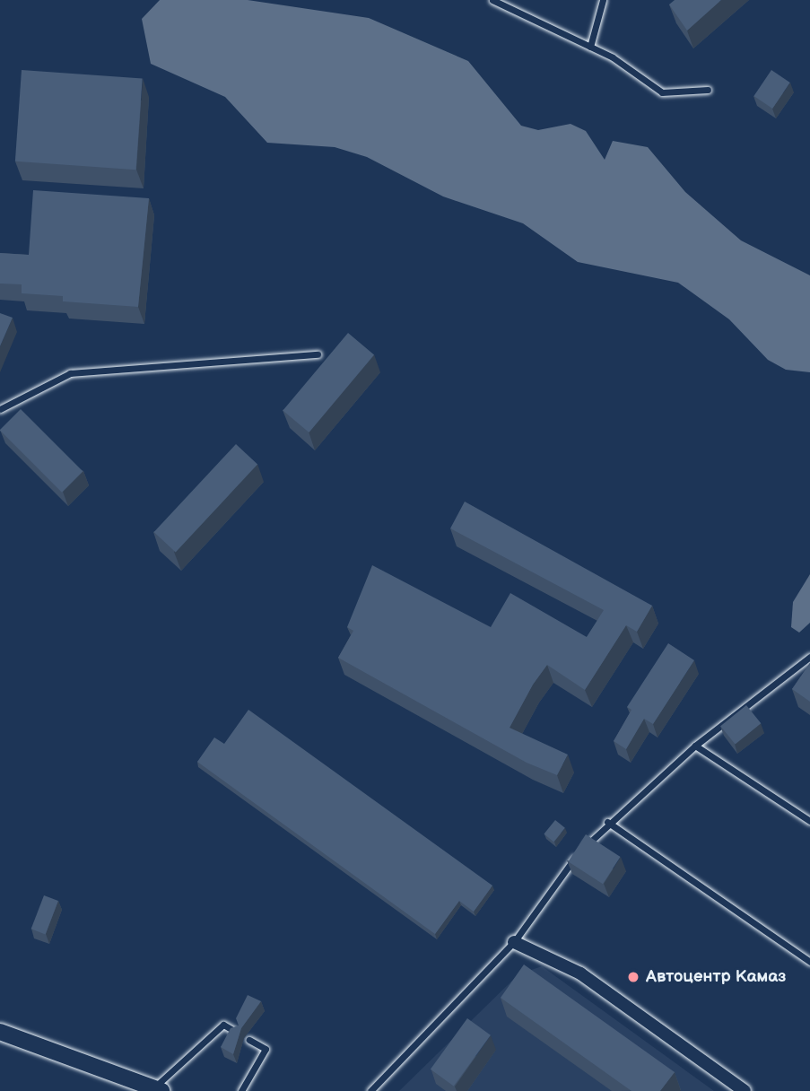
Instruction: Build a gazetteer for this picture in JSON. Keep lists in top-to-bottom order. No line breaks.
{"places":["Автоцентр Камаз"]}
